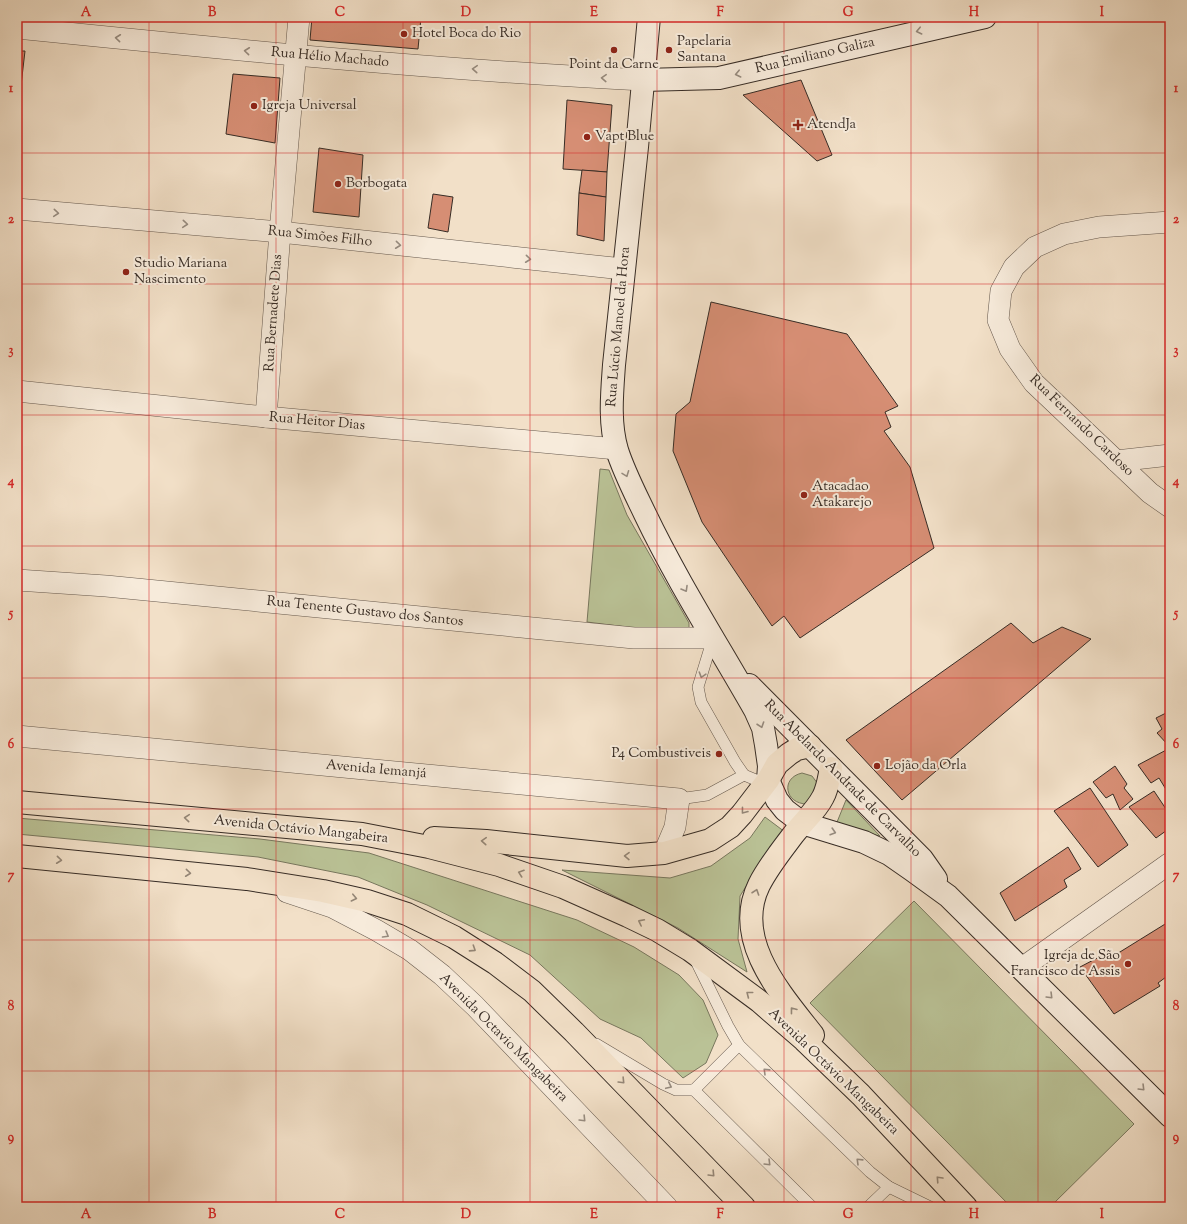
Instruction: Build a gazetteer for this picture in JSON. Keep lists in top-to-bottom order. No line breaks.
{"streets":{"main road":["Avenida Octávio Mangabeira"],"street":["Rua Emiliano Galiza","Rua Hélio Machado","Rua Simões Filho","Rua Bernadete Dias","Rua Lúcio Manoel da Hora","Rua Heitor Dias","Rua Fernando Cardoso","Rua Tenente Gustavo dos Santos","Avenida Iemanjá","Rua Abelardo Andrade de Carvalho","Avenida Octavio Mangabeira"]},"crossings":[["Rua Emiliano Galiza","Rua Hélio Machado"],["Rua Emiliano Galiza","Rua Lúcio Manoel da Hora"],["Rua Hélio Machado","Rua Bernadete Dias"],["Rua Hélio Machado","Rua Lúcio Manoel da Hora"],["Rua Simões Filho","Rua Bernadete Dias"],["Rua Simões Filho","Rua Lúcio Manoel da Hora"],["Rua Bernadete Dias","Rua Heitor Dias"],["Rua Lúcio Manoel da Hora","Rua Heitor Dias"],["Rua Lúcio Manoel da Hora","Rua Tenente Gustavo dos Santos"],["Rua Lúcio Manoel da Hora","Rua Abelardo Andrade de Carvalho"],["Rua Tenente Gustavo dos Santos","Rua Abelardo Andrade de Carvalho"]],"one_way":["Rua Emiliano Galiza","Rua Hélio Machado","Rua Simões Filho","Avenida Octavio Mangabeira"],"places":{"other":["Hotel Boca do Rio","Point da Carne","Papelaria Santana","Igreja Universal","Vapt Blue","Borbogata","Studio Mariana Nascimento","Atacadao Atakarejo","P4 Combustiveis","Lojão da Orla","Igreja de São Francisco de Assis"],"health":["AtendJa"]},"grid":{"columns":["A","B","C","D","E","F","G","H","I"],"rows":["1","2","3","4","5","6","7","8","9"]}}
